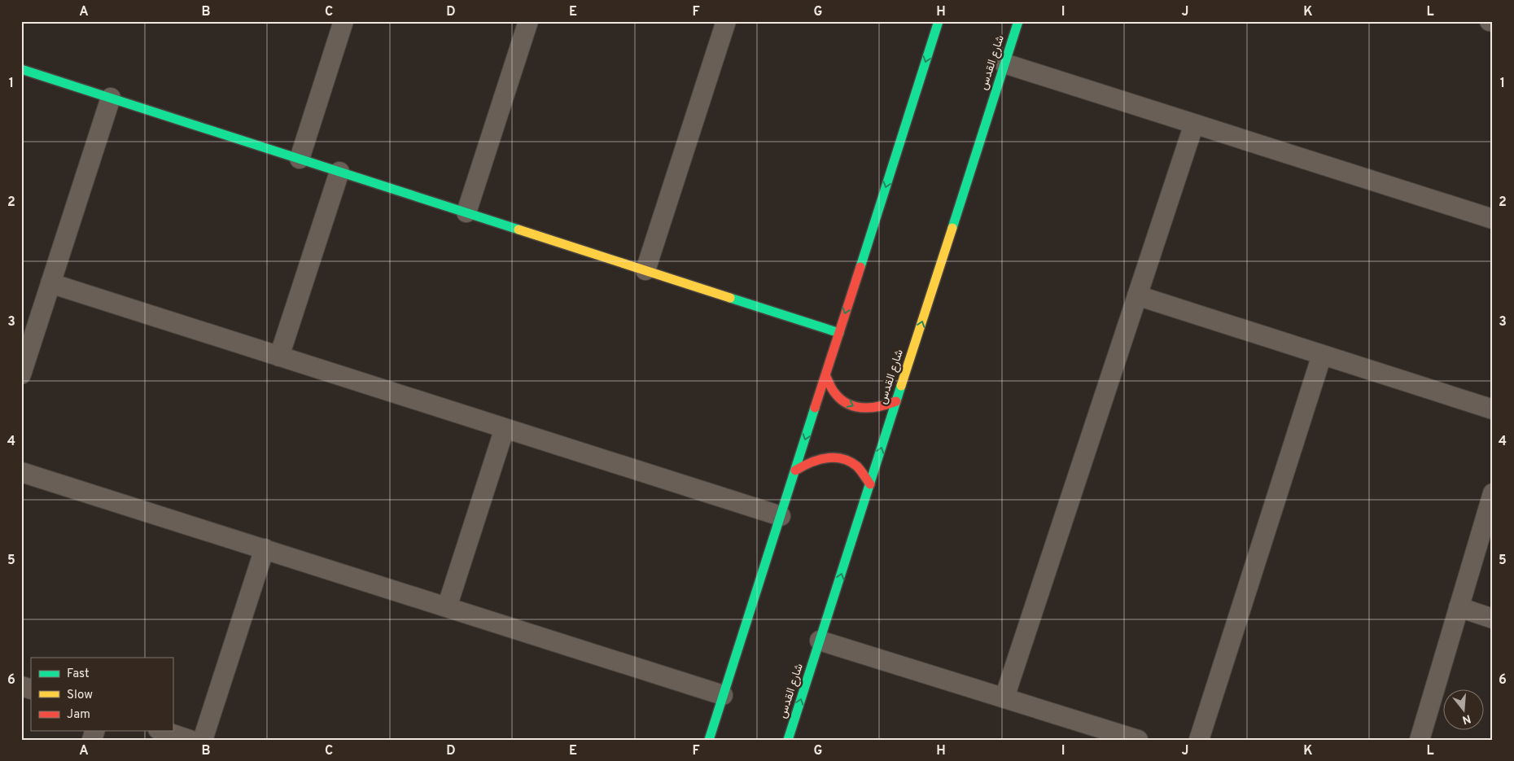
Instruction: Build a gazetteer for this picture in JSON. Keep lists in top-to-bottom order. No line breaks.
{"streets":{"main road":["شارع القدس"]},"legend":["Fast","Slow","Jam"],"north":"bottom","grid":{"columns":["A","B","C","D","E","F","G","H","I","J","K","L"],"rows":["1","2","3","4","5","6"]}}
